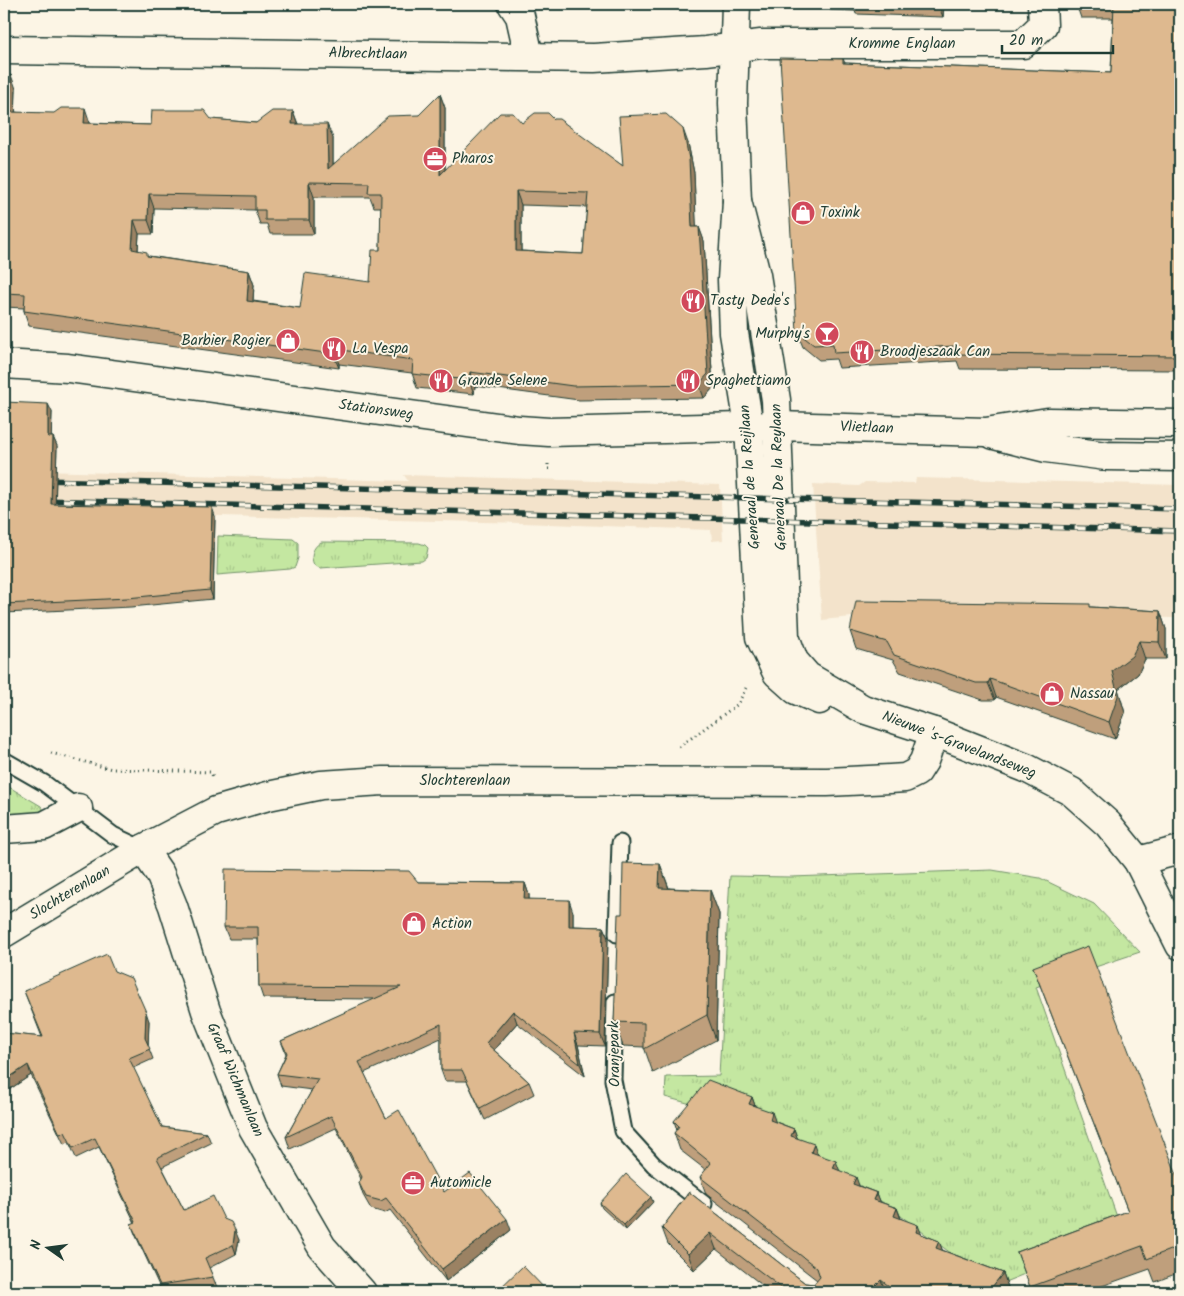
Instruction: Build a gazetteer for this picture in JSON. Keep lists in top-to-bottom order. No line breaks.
{"streets":{"street":["Kromme Englaan","Albrechtlaan","Stationsweg","Vlietlaan","Generaal de la Reijlaan","Generaal De la Reylaan","Nieuwe 's-Gravelandseweg","Slochterenlaan","Graaf Wichmanlaan"],"lane":["Oranjepark"]},"crossings":[["Kromme Englaan","Albrechtlaan"],["Kromme Englaan","Generaal de la Reijlaan"],["Albrechtlaan","Generaal de la Reijlaan"],["Stationsweg","Vlietlaan"],["Stationsweg","Generaal de la Reijlaan"],["Vlietlaan","Generaal de la Reijlaan"],["Vlietlaan","Generaal De la Reylaan"],["Generaal de la Reijlaan","Generaal De la Reylaan"],["Generaal de la Reijlaan","Nieuwe 's-Gravelandseweg"],["Generaal De la Reylaan","Nieuwe 's-Gravelandseweg"],["Nieuwe 's-Gravelandseweg","Slochterenlaan"],["Slochterenlaan","Graaf Wichmanlaan"]],"places":{"office":["Pharos","Automicle"],"shop":["Toxink","Barbier Rogier","Nassau","Action"],"restaurant":["Tasty Dede's","La Vespa","Broodjeszaak Can","Grande Selene","Spaghettiamo"],"bar":["Murphy's"]},"scale_bar":"20 m","north":"left"}
